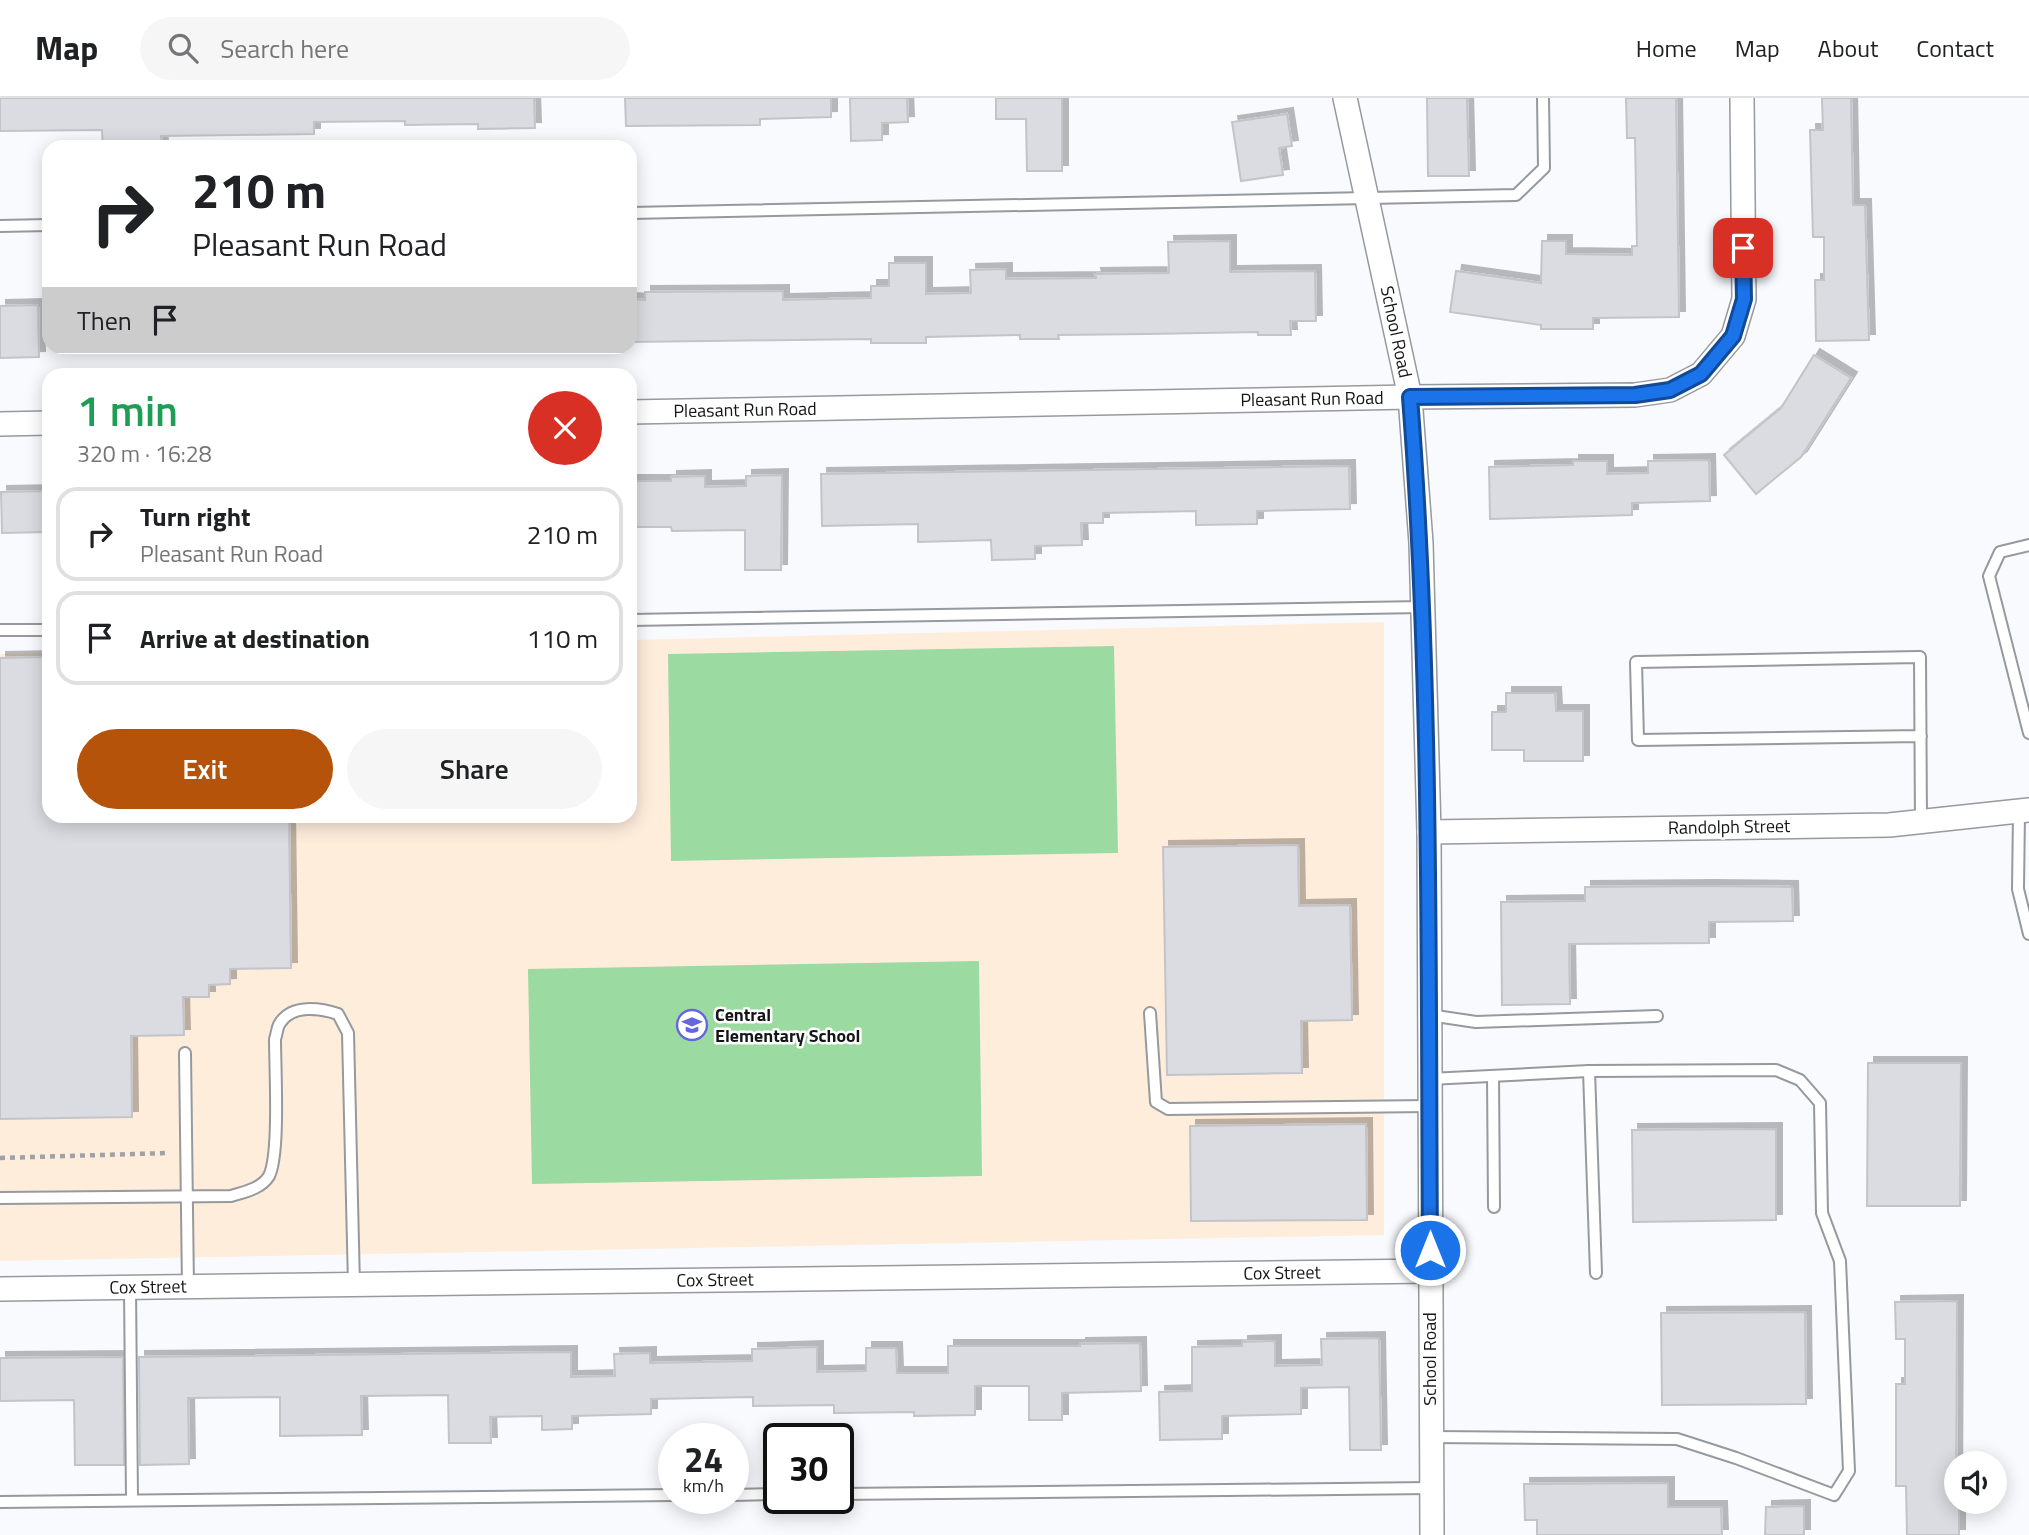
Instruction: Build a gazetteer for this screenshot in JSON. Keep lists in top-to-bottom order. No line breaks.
{"streets":{"street":["School Road","Pleasant Run Road","Randolph Street","Cox Street"]},"crossings":[["School Road","Pleasant Run Road"],["School Road","Randolph Street"],["School Road","Cox Street"]],"places":{"school or university":["Central Elementary School"]},"page":{"header":"Map","search":"Search here","nav":["Home","Map","About","Contact"],"turn":["210 m","Pleasant Run Road"],"then":"Then","heading":["1 min","320 m · 16:28"],"list":[{"name":"Turn right","note":"Pleasant Run Road","value":"210 m"},{"name":"Arrive at destination","value":"110 m"}],"buttons":["Exit","Share"],"speed":"24 km/h","limit":"30"}}
